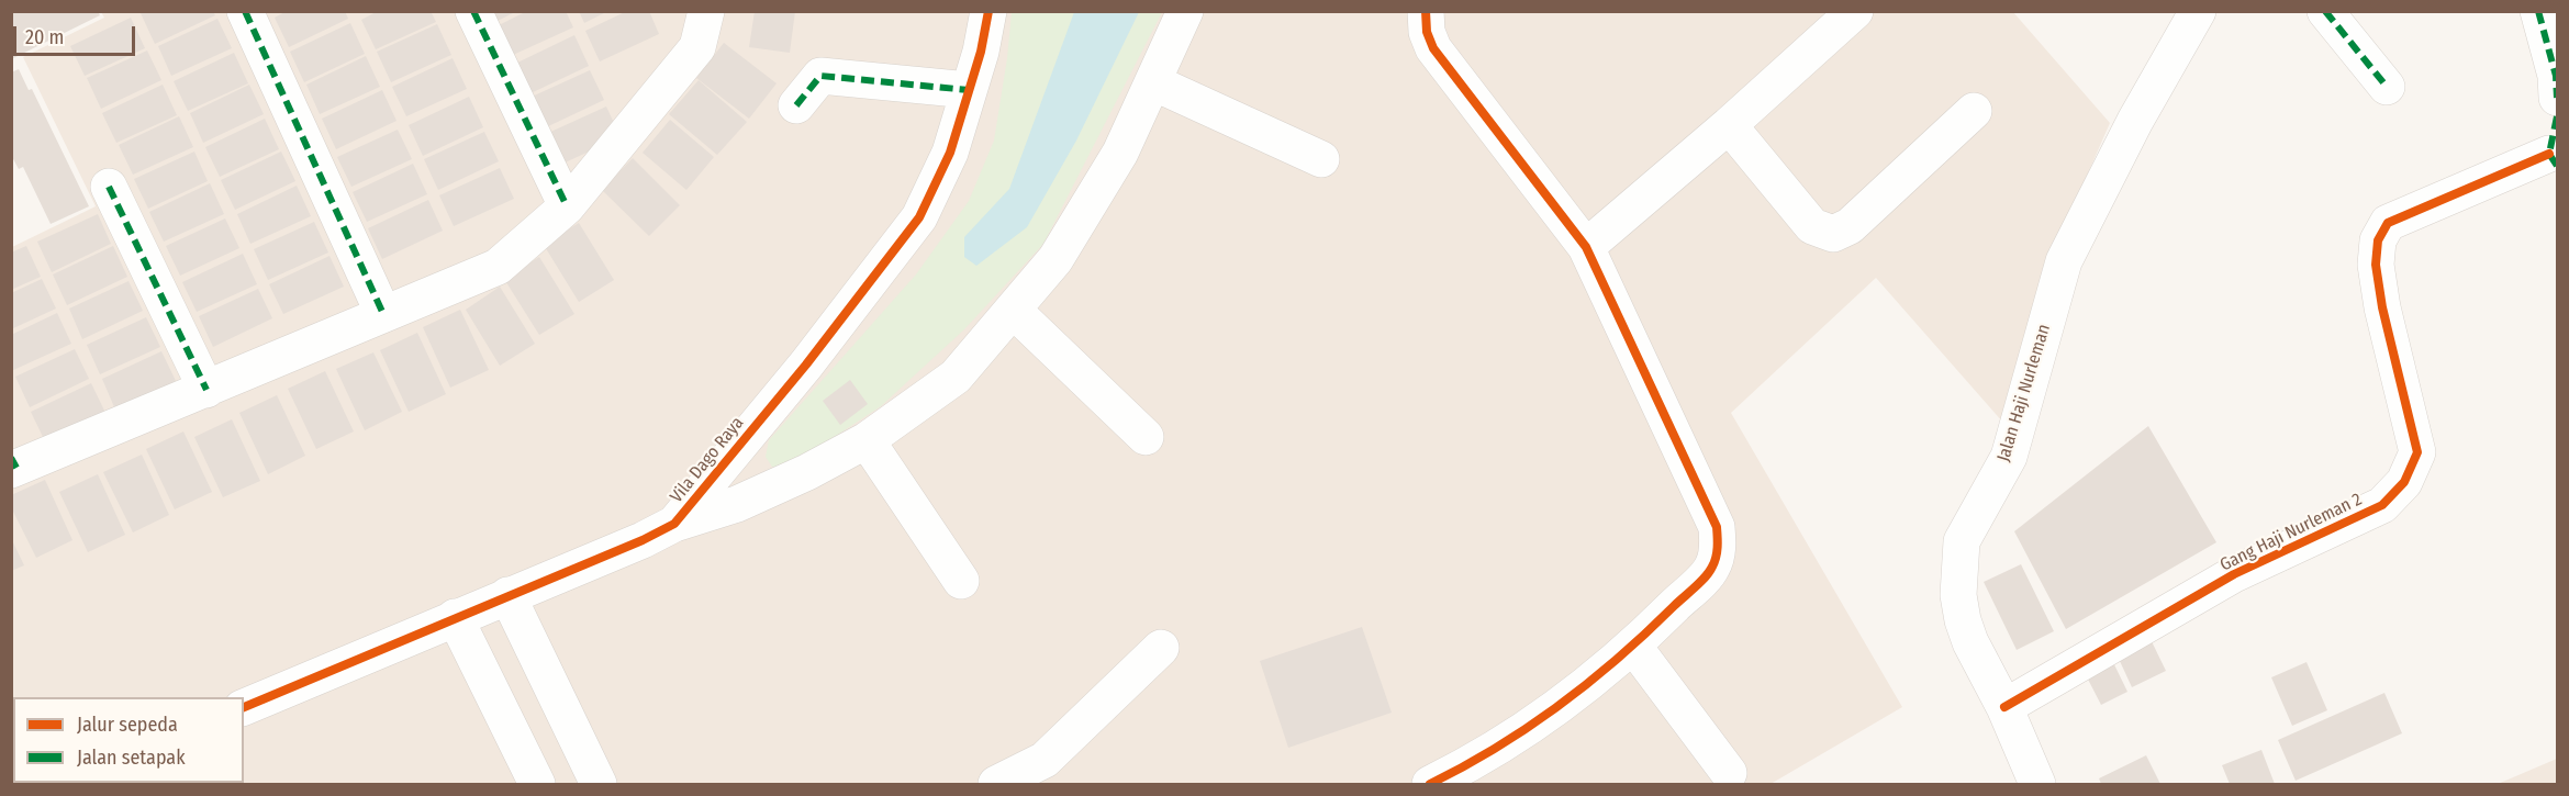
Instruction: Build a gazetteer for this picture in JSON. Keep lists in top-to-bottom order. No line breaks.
{"streets":{"street":["Jalan Haji Nurleman","Vila Dago Raya","Gang Haji Nurleman 2"]},"crossings":[["Jalan Haji Nurleman","Gang Haji Nurleman 2"]],"legend":["Jalur sepeda","Jalan setapak"],"scale_bar":"20 m"}
